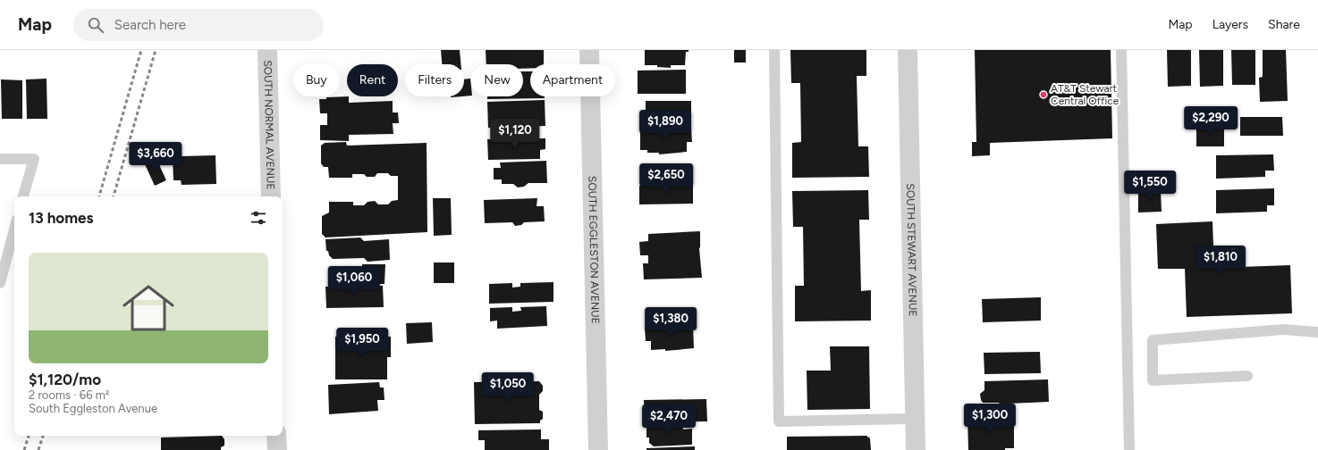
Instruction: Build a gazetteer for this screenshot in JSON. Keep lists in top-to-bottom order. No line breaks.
{"streets":{"street":["SOUTH NORMAL AVENUE","SOUTH EGGLESTON AVENUE","SOUTH STEWART AVENUE"]},"places":["AT&T Stewart Central Office"],"page":{"header":"Map","search":"Search here","nav":["Map","Layers","Share"],"chip":["Buy","Rent","Filters","New","Apartment"],"price":["$2,290","$1,890","$1,120","$3,660","$2,650","$1,550","$1,810","$1,060","$1,380","$1,950","$1,050","$1,300","$2,470"],"heading":"13 homes","list":[{"name":"$1,120/mo","note":"2 rooms · 66 m² · South Eggleston Avenue"}]}}
